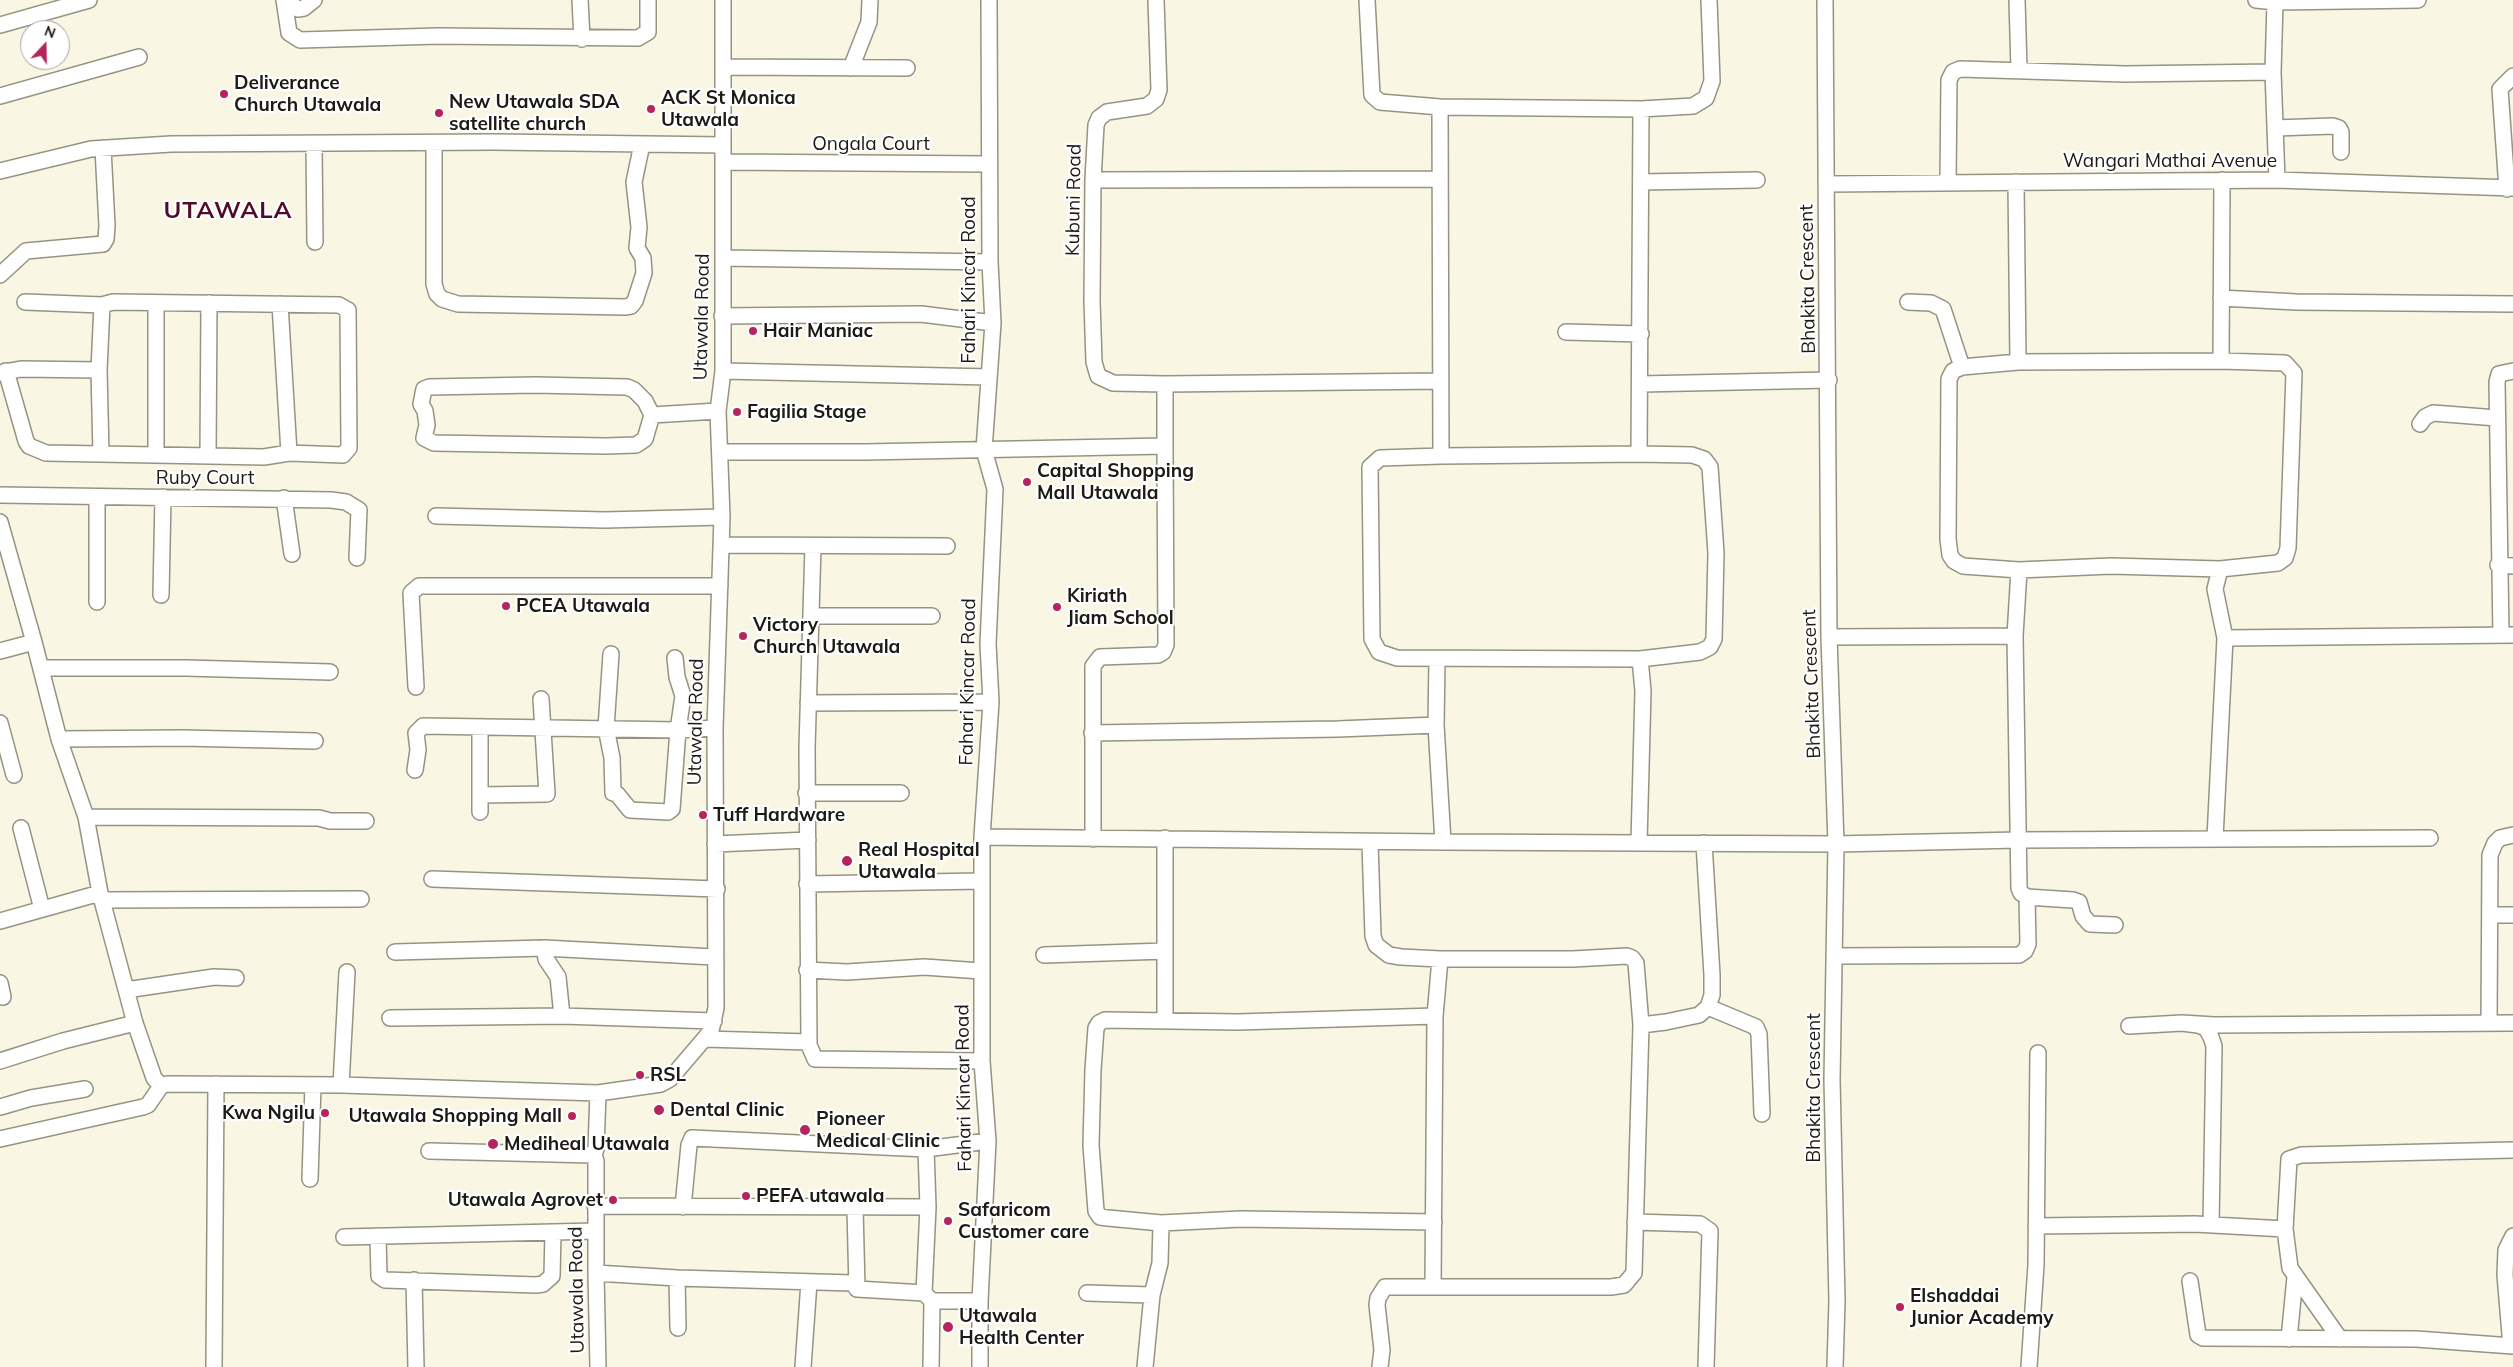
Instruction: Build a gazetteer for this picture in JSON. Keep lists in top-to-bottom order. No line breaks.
{"streets":{"street":["Ongala Court","Wangari Mathai Avenue","Kubuni Road","Bhakita Crescent","Fahari Kincar Road","Utawala Road","Ruby Court"]},"crossings":[["Ongala Court","Fahari Kincar Road"],["Ongala Court","Utawala Road"],["Wangari Mathai Avenue","Bhakita Crescent"]],"districts":["UTAWALA"],"places":["Deliverance Church Utawala","ACK St Monica Utawala","New Utawala SDA satellite church","Hair Maniac","Fagilia Stage","Capital Shopping Mall Utawala","PCEA Utawala","Kiriath Jiam School","Victory Church Utawala","Tuff Hardware","Real Hospital Utawala","RSL","Dental Clinic","Kwa Ngilu","Utawala Shopping Mall","Pioneer Medical Clinic","Mediheal Utawala","PEFA utawala","Utawala Agrovet","Safaricom Customer care","Elshaddai Junior Academy","Utawala Health Center"],"north":"top"}
